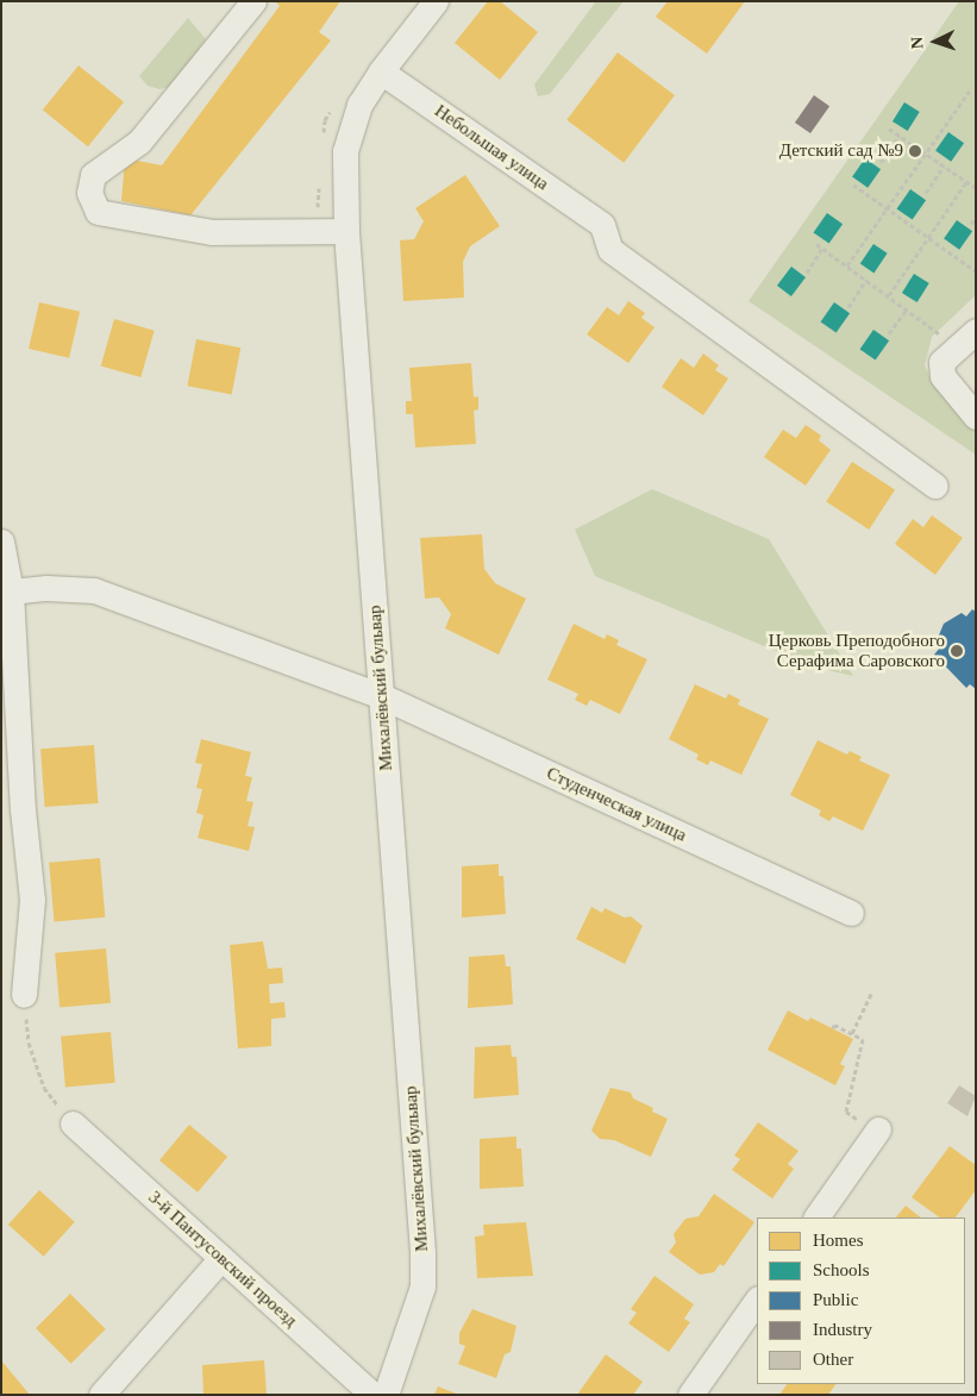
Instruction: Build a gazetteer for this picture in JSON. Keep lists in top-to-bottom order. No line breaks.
{"streets":{"street":["Небольшая улица","Михалёвский бульвар","Студенческая улица","3-й Пантусовский проезд"]},"crossings":[["Небольшая улица","Михалёвский бульвар"],["Михалёвский бульвар","Студенческая улица"]],"places":["Детский сад №9","Церковь Преподобного Серафима Саровского"],"legend":["Homes","Schools","Public","Industry","Other"],"north":"left"}
